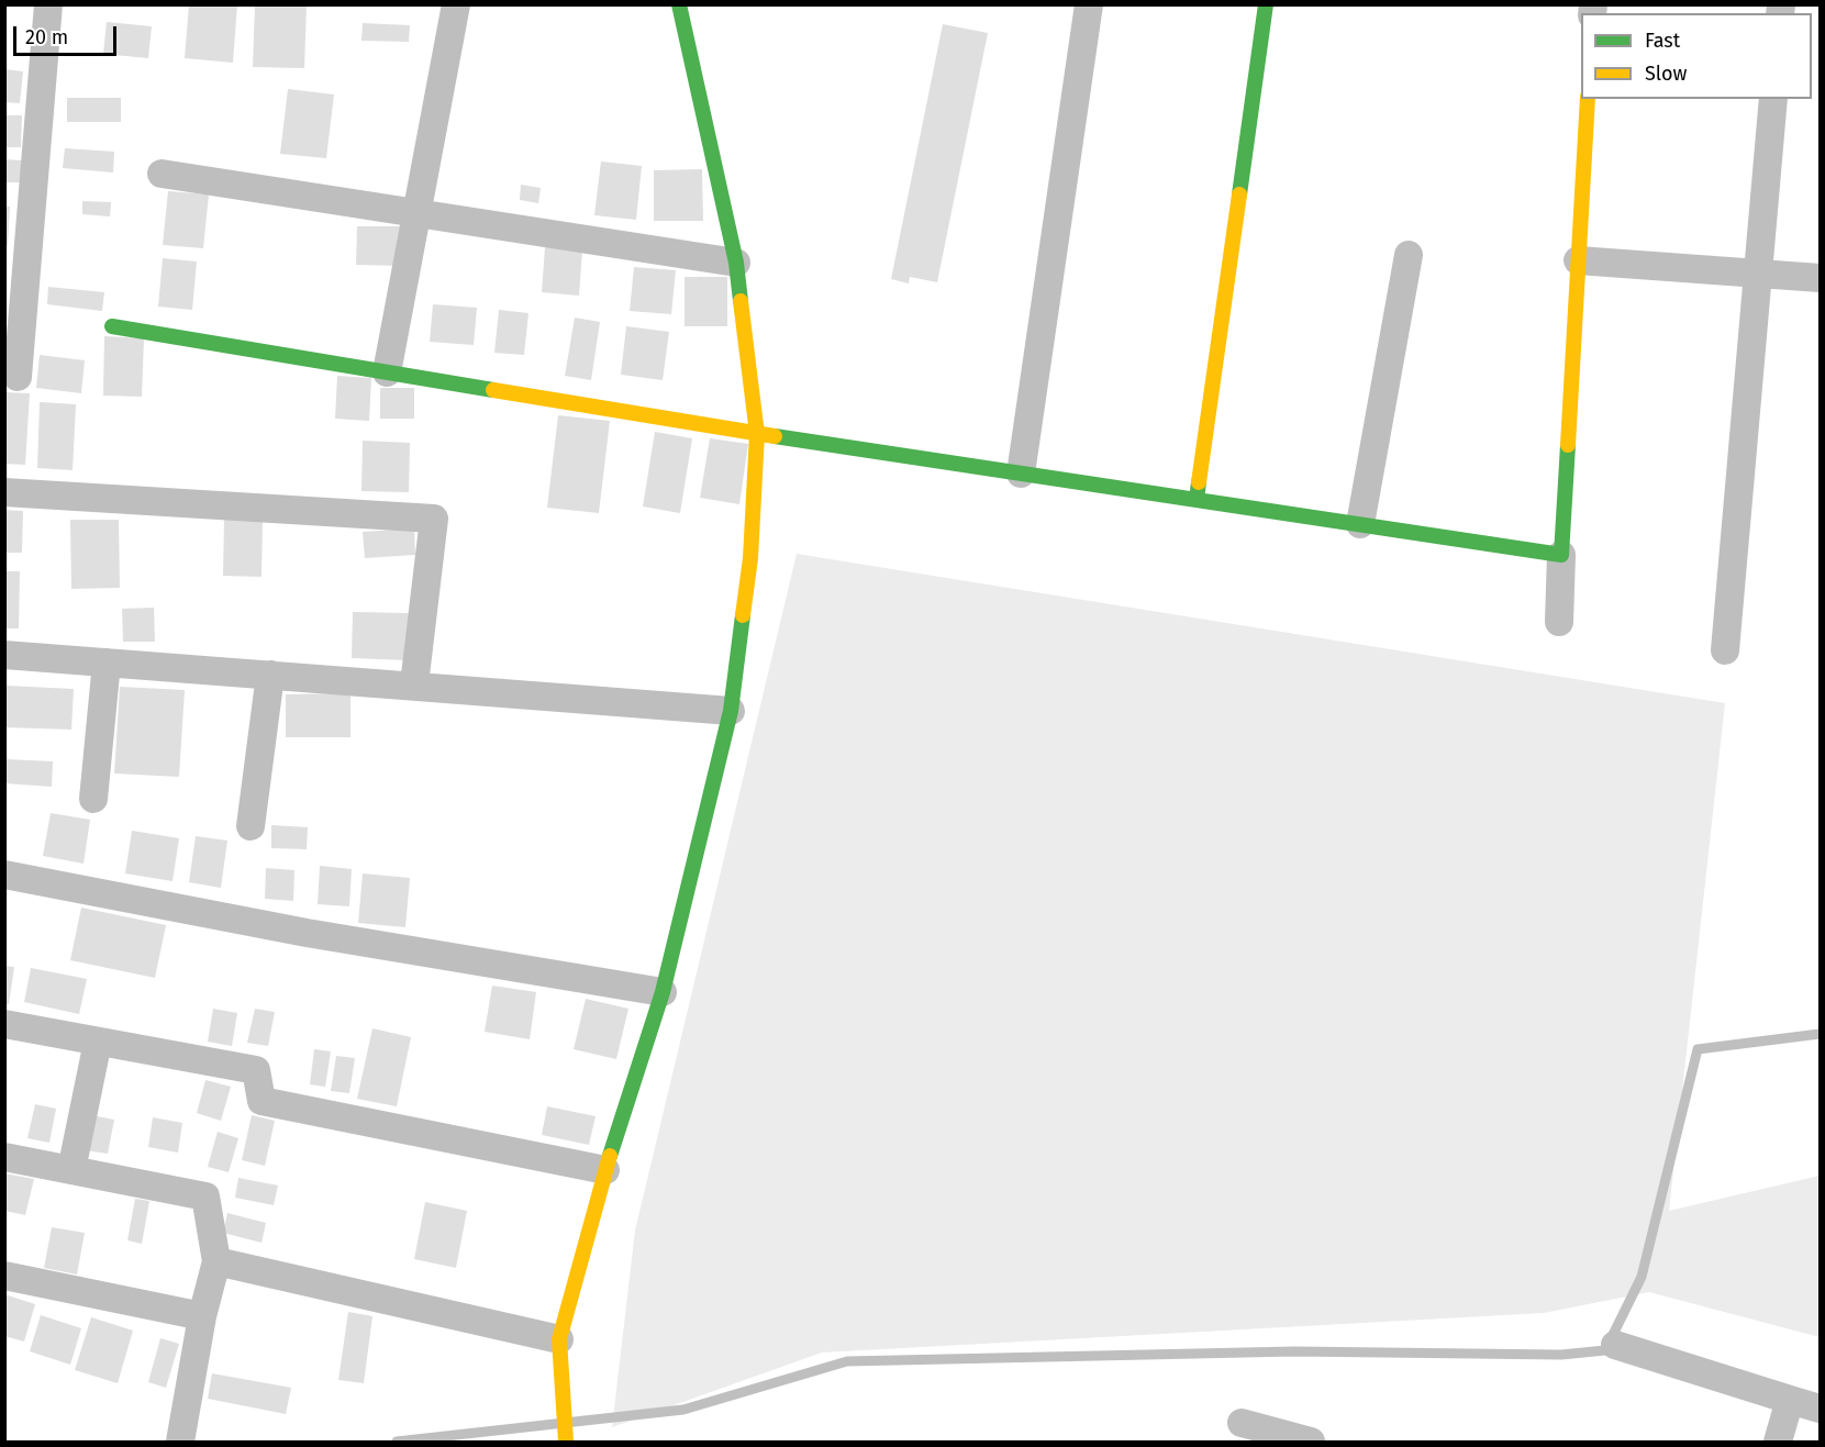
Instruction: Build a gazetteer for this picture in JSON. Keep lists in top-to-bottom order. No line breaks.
{"legend":["Fast","Slow"],"scale_bar":"20 m"}
